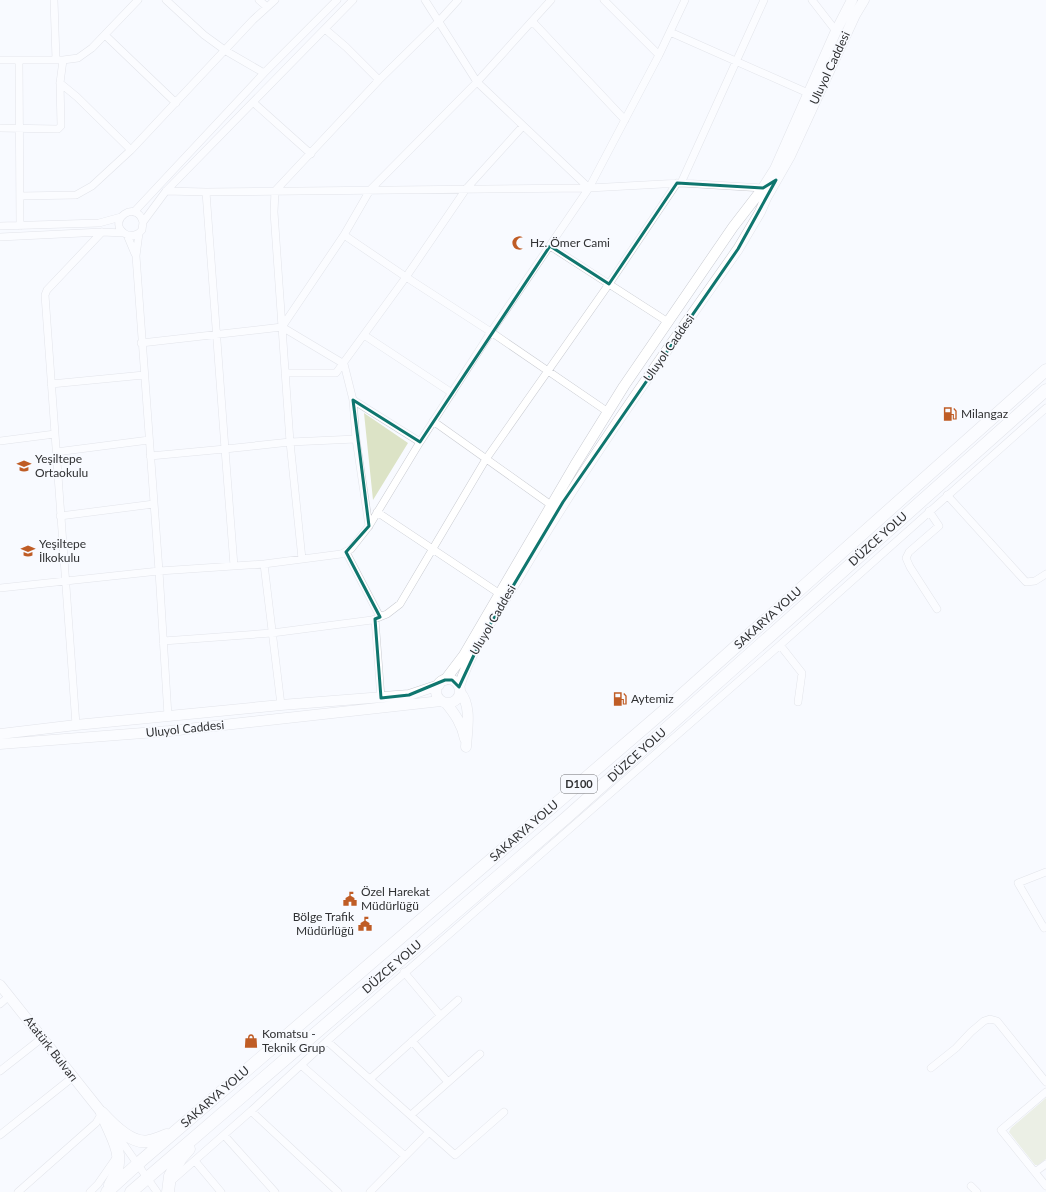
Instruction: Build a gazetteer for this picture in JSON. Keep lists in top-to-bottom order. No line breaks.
{"streets":{"highway":["DÜZCE YOLU","SAKARYA YOLU","D100"],"main road":["Uluyol Caddesi","Atatürk Bulvarı"]},"places":{"mosque":["Hz. Ömer Cami"],"fuel station":["Milangaz","Aytemiz"],"school or university":["Yeşiltepe Ortaokulu","Yeşiltepe İlkokulu"],"public building":["Özel Harekat Müdürlüğü","Bölge Trafik Müdürlüğü"],"shop":["Komatsu - Teknik Grup"]}}
